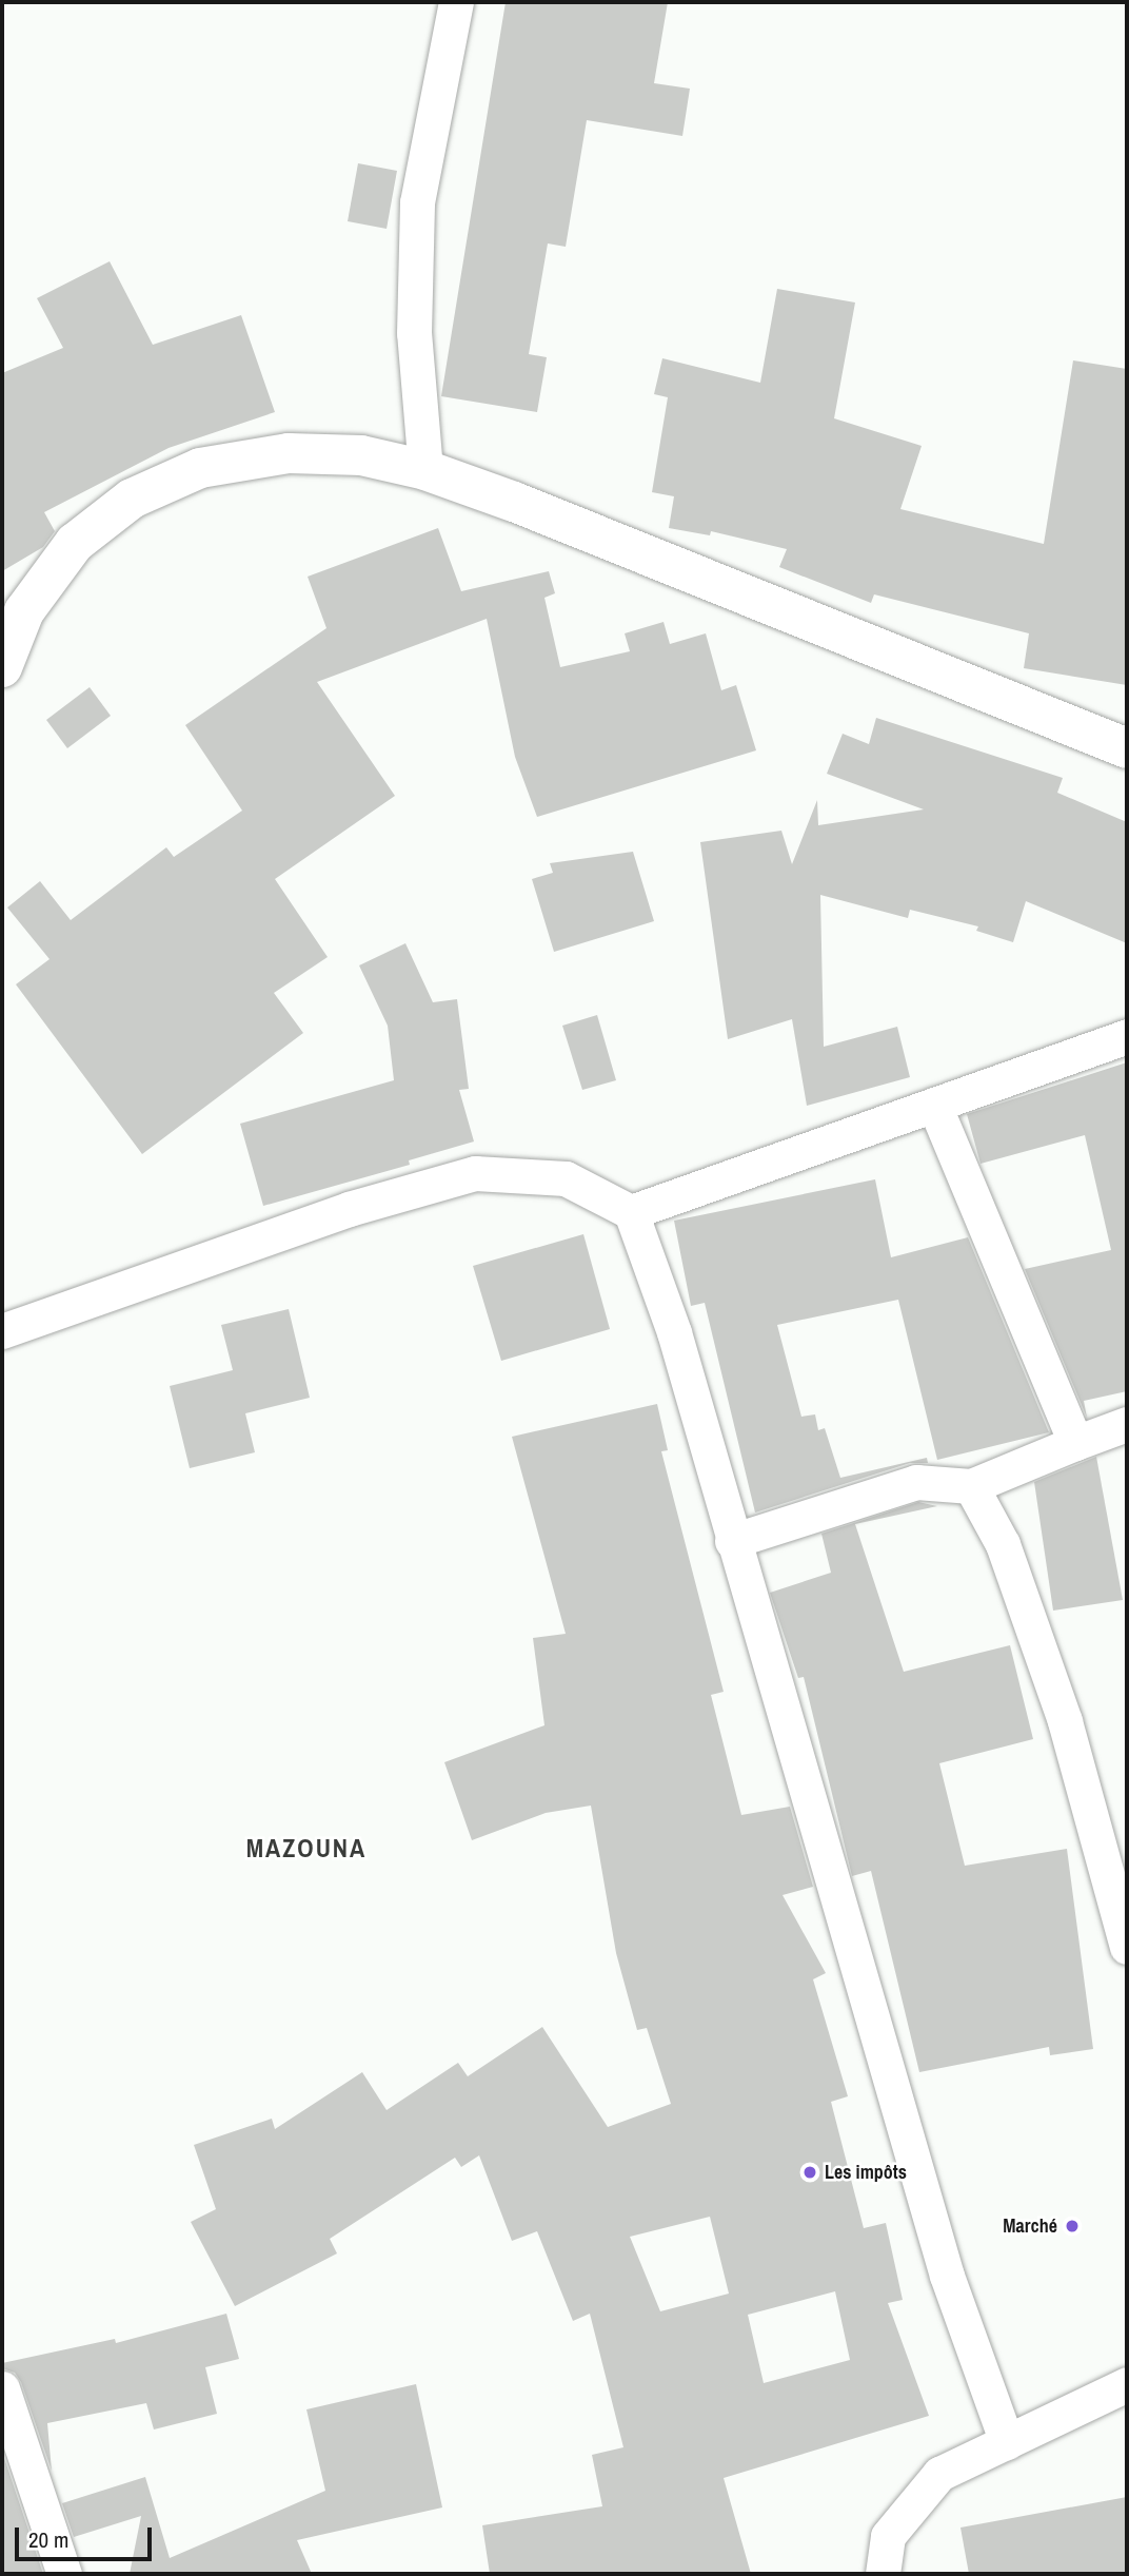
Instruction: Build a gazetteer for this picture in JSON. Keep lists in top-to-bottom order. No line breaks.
{"districts":["MAZOUNA"],"places":["Les impôts","Marché"],"scale_bar":"20 m"}
